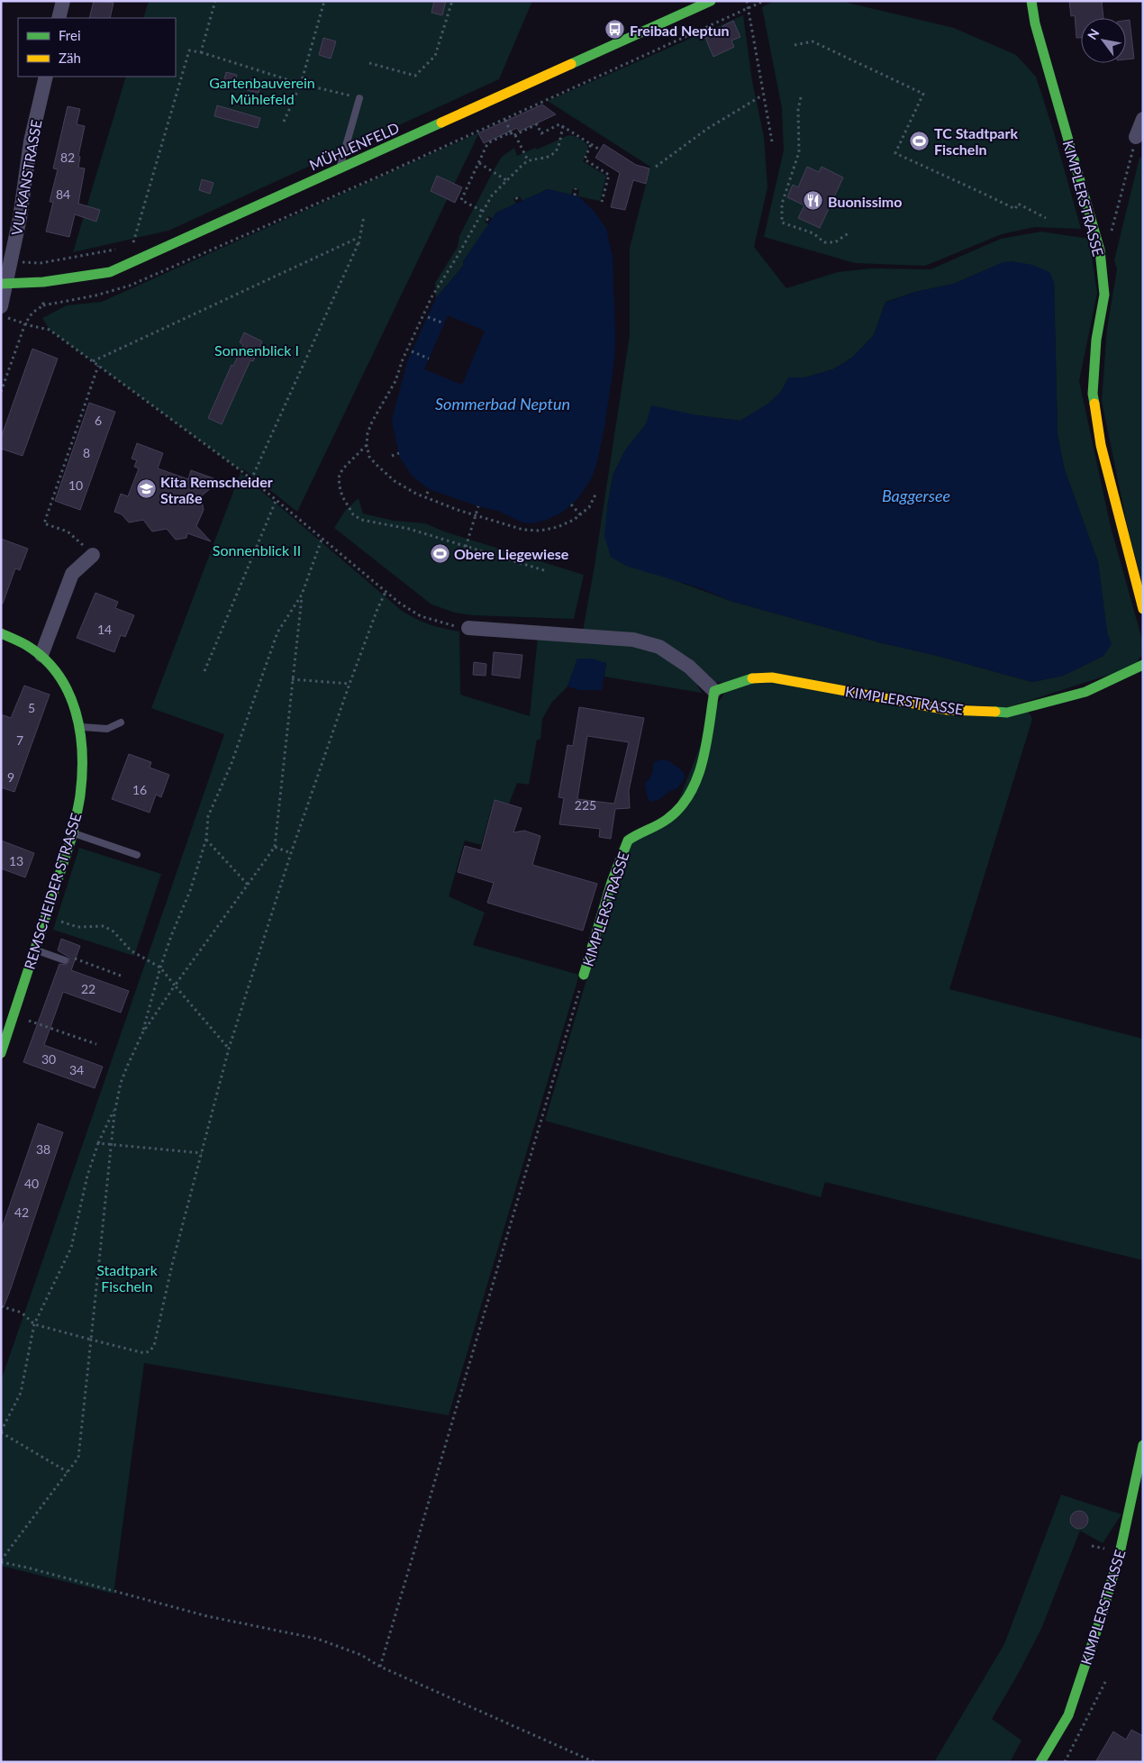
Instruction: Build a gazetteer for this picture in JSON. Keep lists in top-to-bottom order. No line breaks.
{"streets":{"street":["MÜHLENFELD","VULKANSTRASSE","KIMPLERSTRASSE","REMSCHEIDER STRASSE"]},"crossings":[["MÜHLENFELD","VULKANSTRASSE"]],"water":["Sommerbad Neptun","Baggersee"],"parks":["Gartenbauverein Mühlefeld","Sonnenblick I","Sonnenblick II","Stadtpark Fischeln"],"places":{"bus stop":["Freibad Neptun"],"sports":["TC Stadtpark Fischeln","Obere Liegewiese"],"restaurant":["Buonissimo"],"school or university":["Kita Remscheider Straße"]},"house_numbers":["82","84","6","8","10","14","5","7","9","16","225","13","22","30","34","38","40","42"],"legend":["Frei","Zäh"],"north":"top left"}
